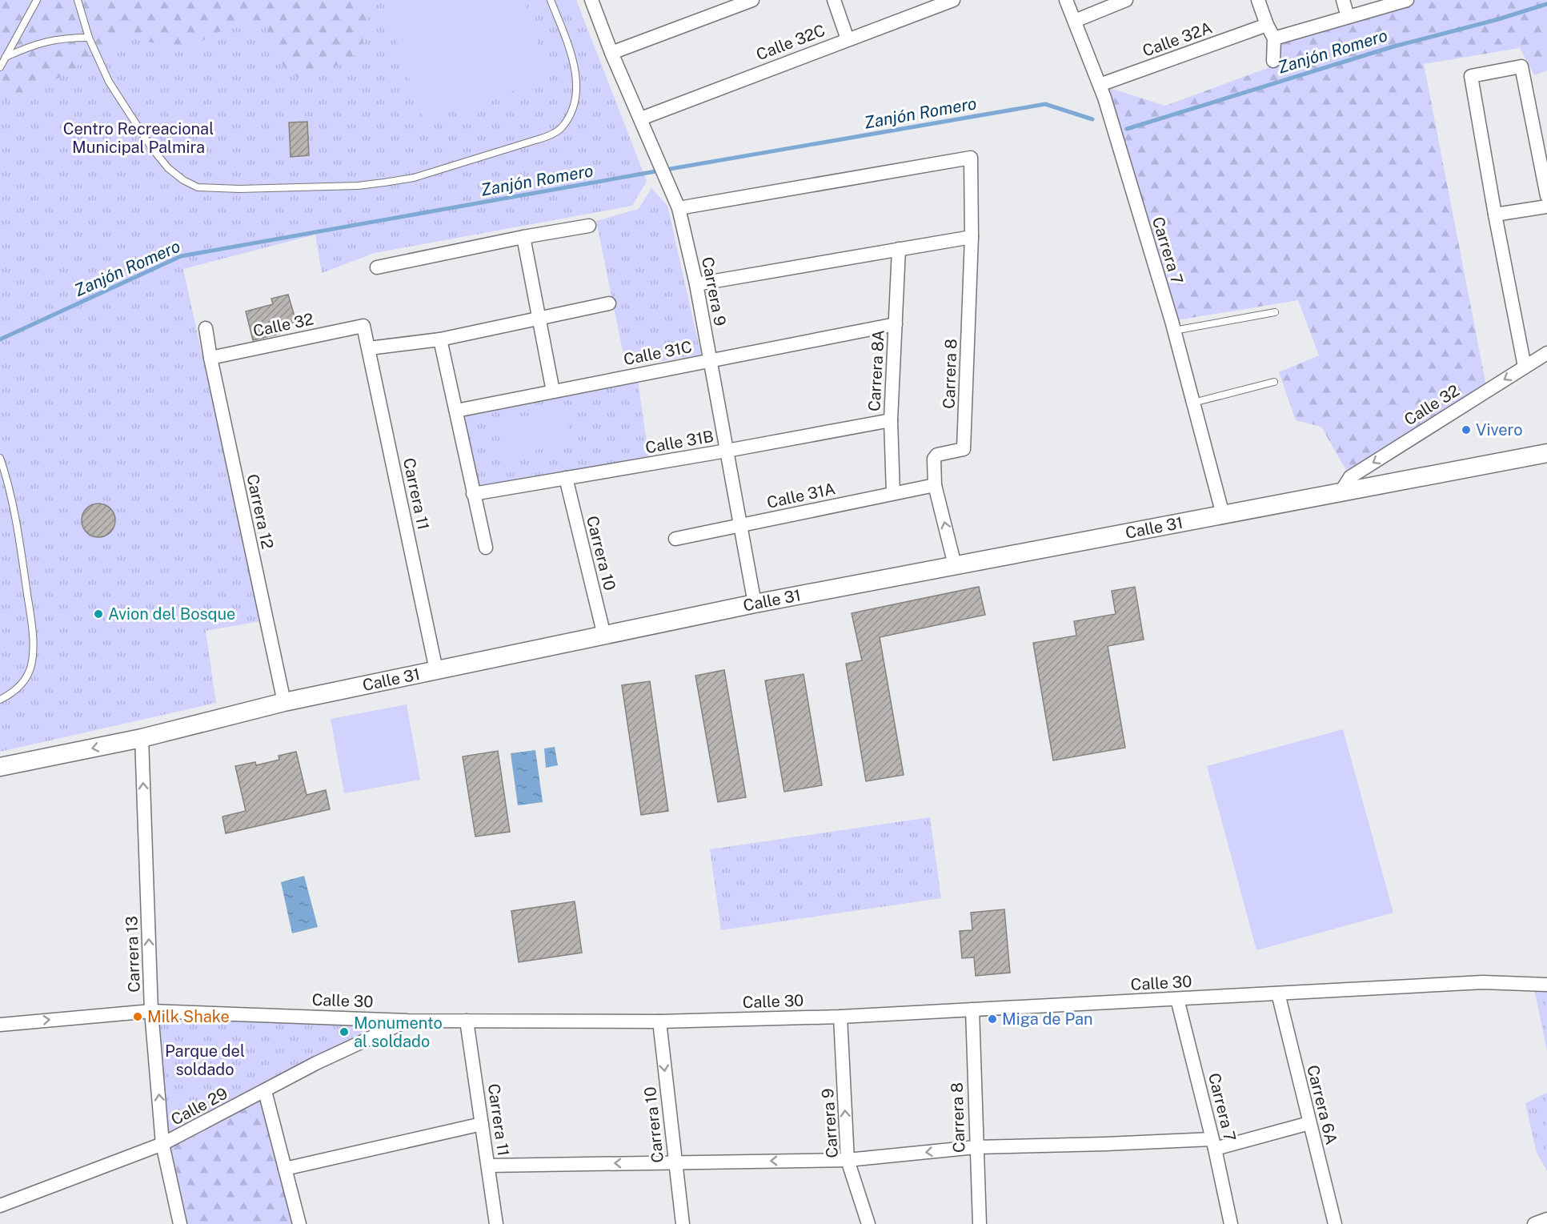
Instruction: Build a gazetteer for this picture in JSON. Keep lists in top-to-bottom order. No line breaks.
{"streets":{"main road":["Calle 31"],"street":["Calle 32A","Calle 32C","Carrera 7","Carrera 9","Calle 32","Calle 31C","Carrera 8A","Carrera 8","Calle 31B","Carrera 11","Calle 31A","Carrera 12","Carrera 10","Carrera 13","Calle 30","Carrera 6A","Calle 29"]},"crossings":[["Calle 32A","Carrera 7"],["Calle 32C","Carrera 9"],["Carrera 7","Calle 31"],["Carrera 7","Calle 30"],["Carrera 9","Calle 31C"],["Carrera 9","Carrera 8"],["Carrera 9","Calle 31B"],["Carrera 9","Calle 31A"],["Carrera 9","Calle 31"],["Carrera 9","Calle 30"],["Calle 32","Carrera 11"],["Calle 32","Carrera 12"],["Calle 32","Calle 31"],["Calle 31C","Carrera 8A"],["Carrera 8A","Calle 31B"],["Carrera 8A","Calle 31A"],["Carrera 8","Calle 31A"],["Carrera 8","Calle 31"],["Carrera 8","Calle 30"],["Calle 31B","Carrera 10"],["Carrera 11","Calle 31"],["Carrera 11","Calle 30"],["Carrera 12","Calle 31"],["Calle 31","Carrera 10"],["Calle 31","Carrera 13"],["Carrera 10","Calle 30"],["Carrera 13","Calle 30"],["Carrera 13","Calle 29"],["Calle 30","Carrera 6A"],["Calle 30","Calle 29"]],"one_way":["Calle 32","Carrera 10","Carrera 13"],"water":["Zanjón Romero"],"parks":["Centro Recreacional Municipal Palmira","Parque del soldado"],"places":["Vivero","Avion del Bosque","Milk Shake","Miga de Pan","Monumento al soldado"]}
